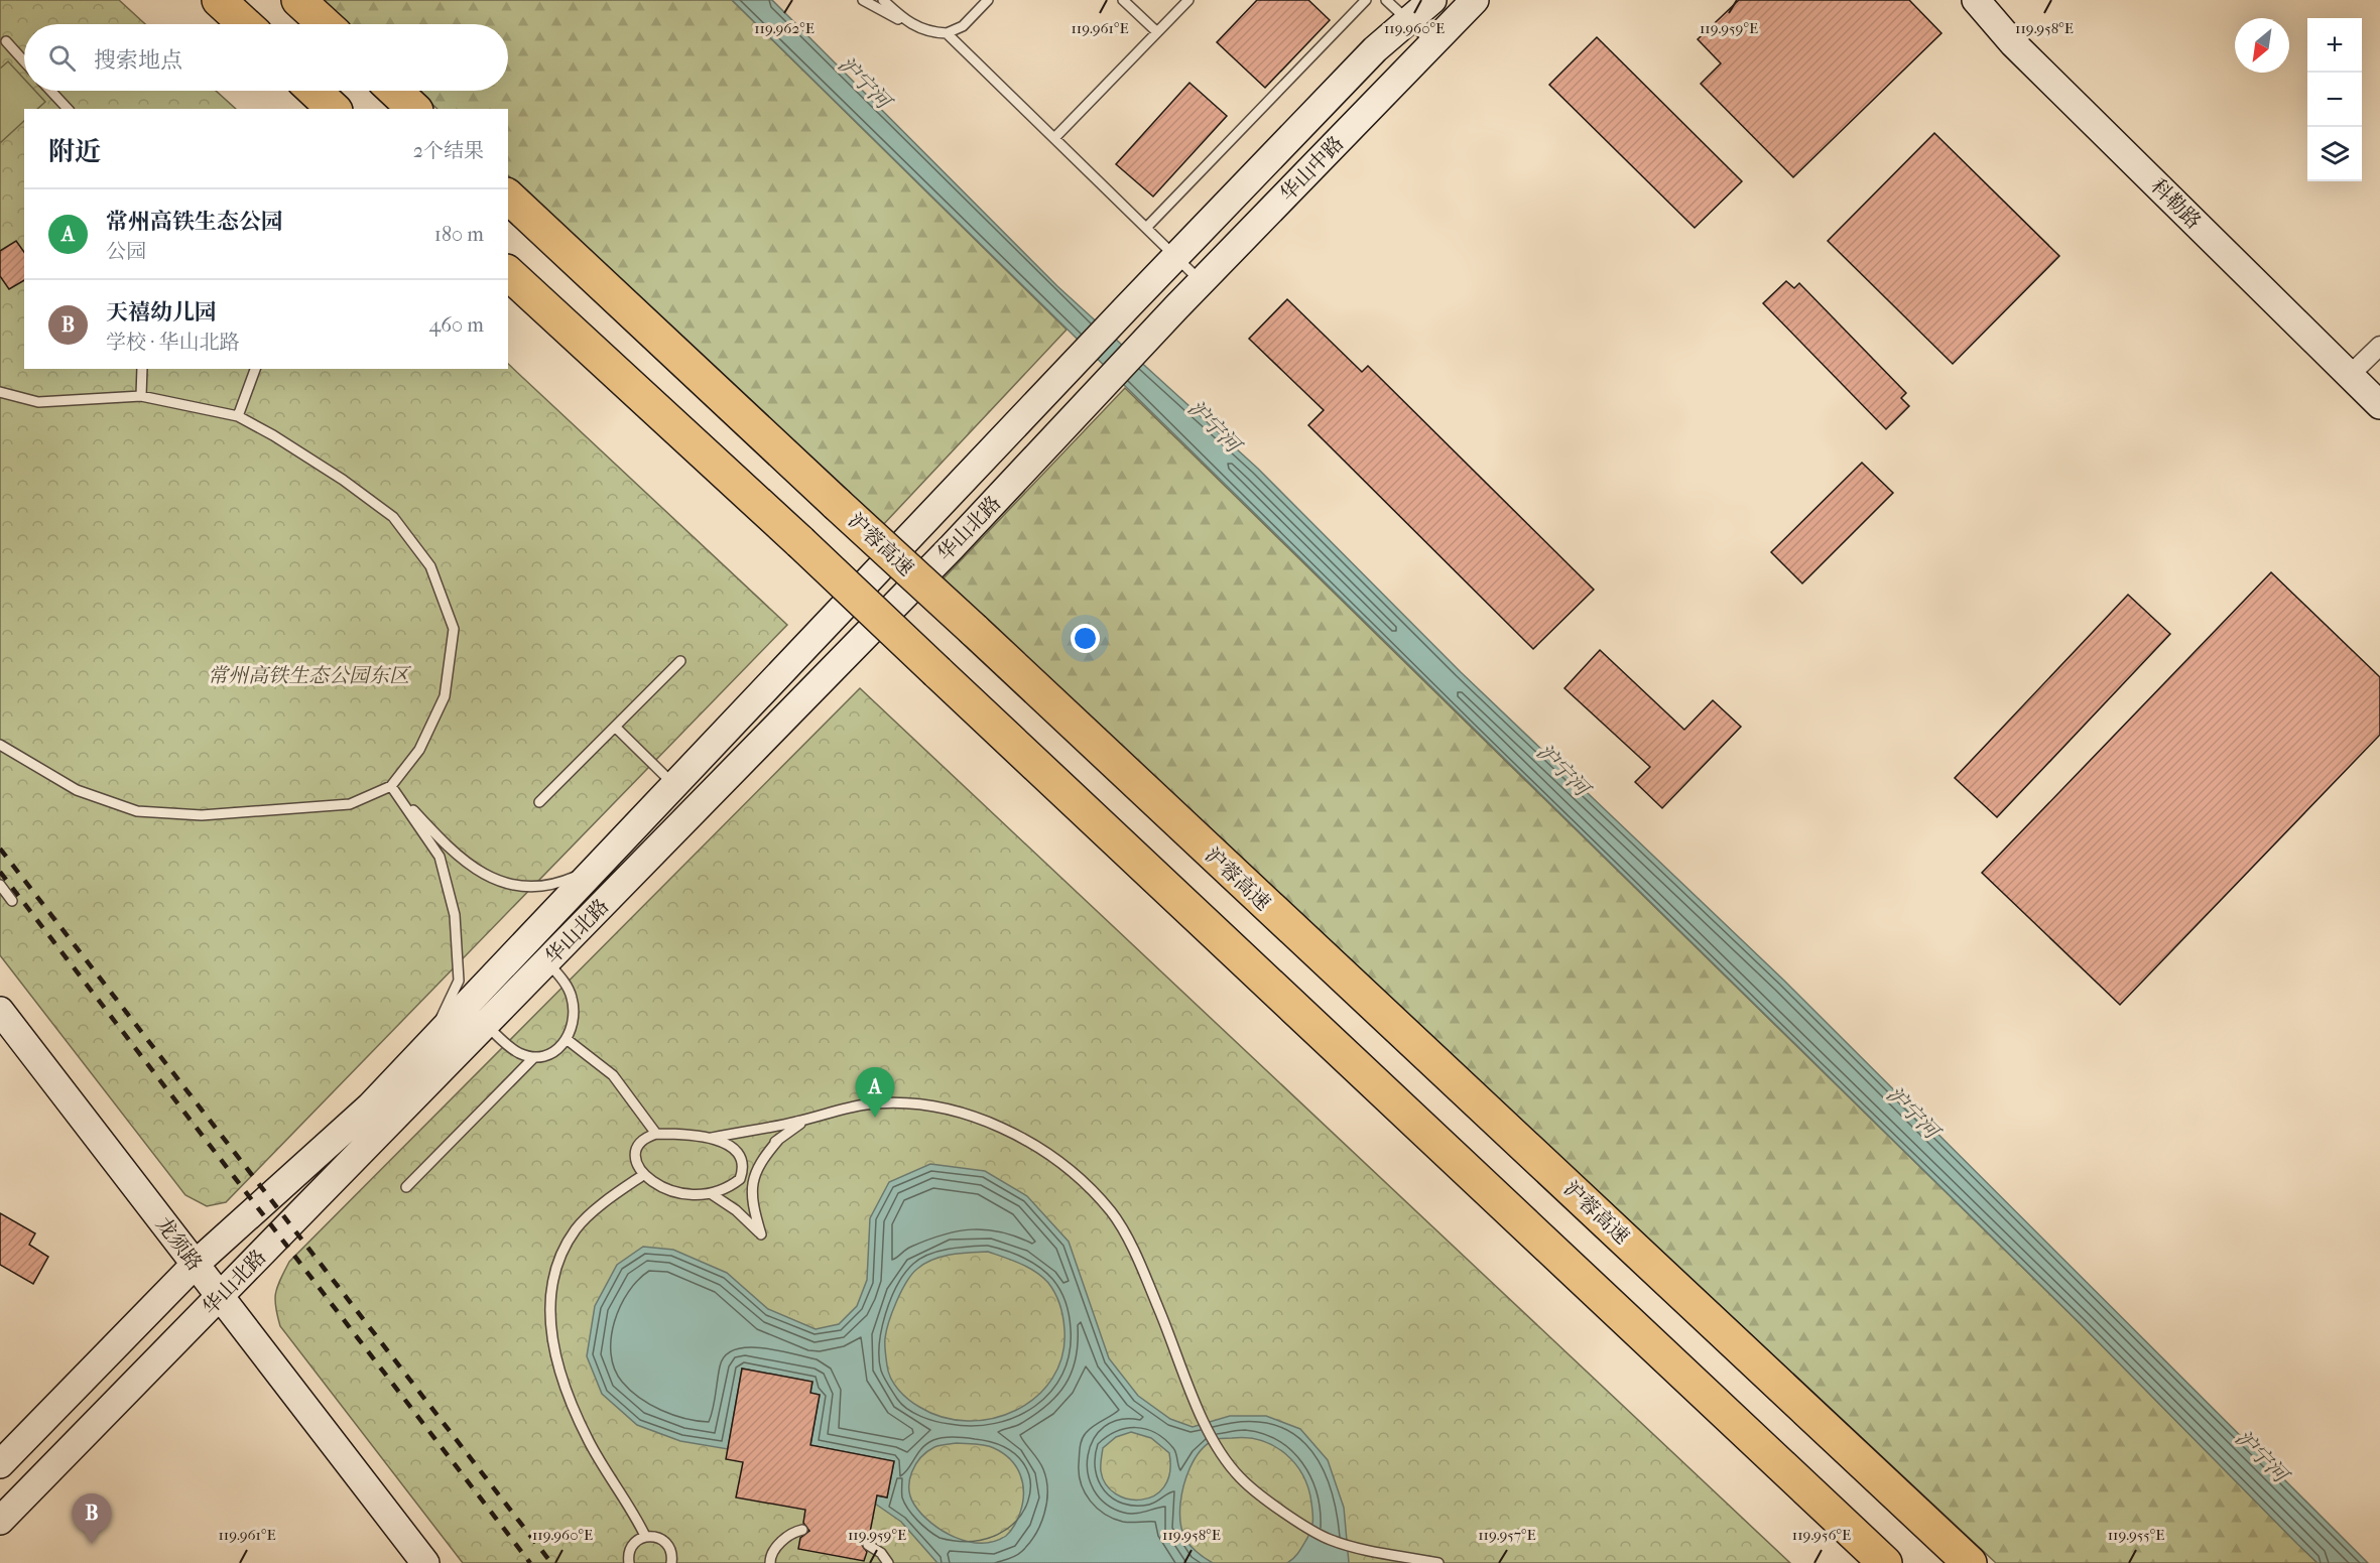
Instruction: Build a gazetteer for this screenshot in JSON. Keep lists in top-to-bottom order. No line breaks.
{"streets":{"highway":["沪蓉高速"],"main road":["华山中路","科勒路","华山北路","龙须路"]},"crossings":[["华山中路","华山北路"],["华山北路","龙须路"]],"water":["沪宁河"],"parks":["常州高铁生态公园东区"],"north":"bottom left","page":{"map_buttons":["+","−"],"search":"搜索地点","heading":["附近","2个结果"],"list":[{"mark":"A","name":"常州高铁生态公园","note":"公园","value":"180 m"},{"mark":"B","name":"天禧幼儿园","note":"学校 · 华山北路","value":"460 m"}],"pins":["A","B"]},"coordinates":["119.962°E","119.961°E","119.960°E","119.959°E","119.958°E","119.957°E","119.956°E","119.955°E"]}
